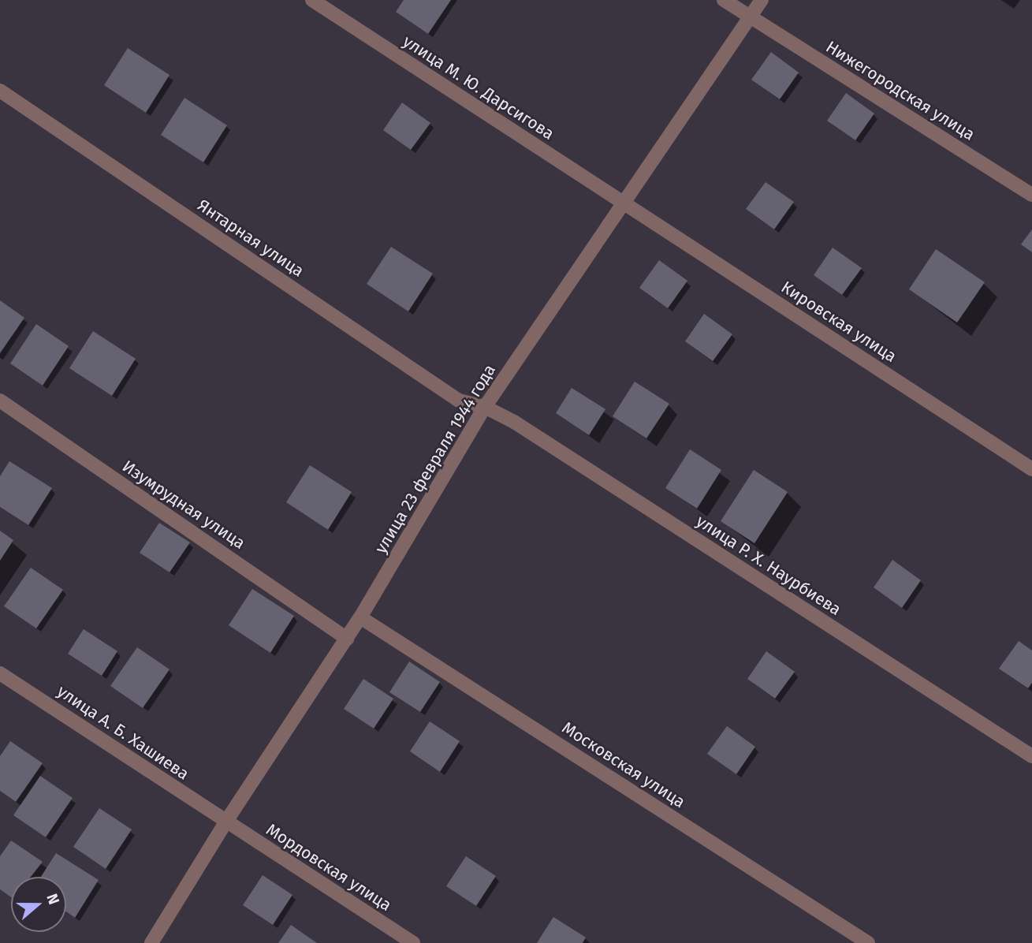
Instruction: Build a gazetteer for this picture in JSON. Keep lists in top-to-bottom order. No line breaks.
{"streets":{"street":["улица М. Ю. Дарсигова","Нижегородская улица","Янтарная улица","Кировская улица","улица 23 февраля 1944 года","Изумрудная улица","улица Р. Х. Наурбиева","улица А. Б. Хашиева","Московская улица","Мордовская улица"]},"crossings":[["улица М. Ю. Дарсигова","Кировская улица"],["улица М. Ю. Дарсигова","улица 23 февраля 1944 года"],["Нижегородская улица","улица 23 февраля 1944 года"],["Янтарная улица","улица 23 февраля 1944 года"],["Янтарная улица","улица Р. Х. Наурбиева"],["Кировская улица","улица 23 февраля 1944 года"],["улица 23 февраля 1944 года","Изумрудная улица"],["улица 23 февраля 1944 года","улица Р. Х. Наурбиева"],["улица 23 февраля 1944 года","улица А. Б. Хашиева"],["улица 23 февраля 1944 года","Московская улица"],["улица 23 февраля 1944 года","Мордовская улица"],["улица А. Б. Хашиева","Мордовская улица"]],"north":"right"}
